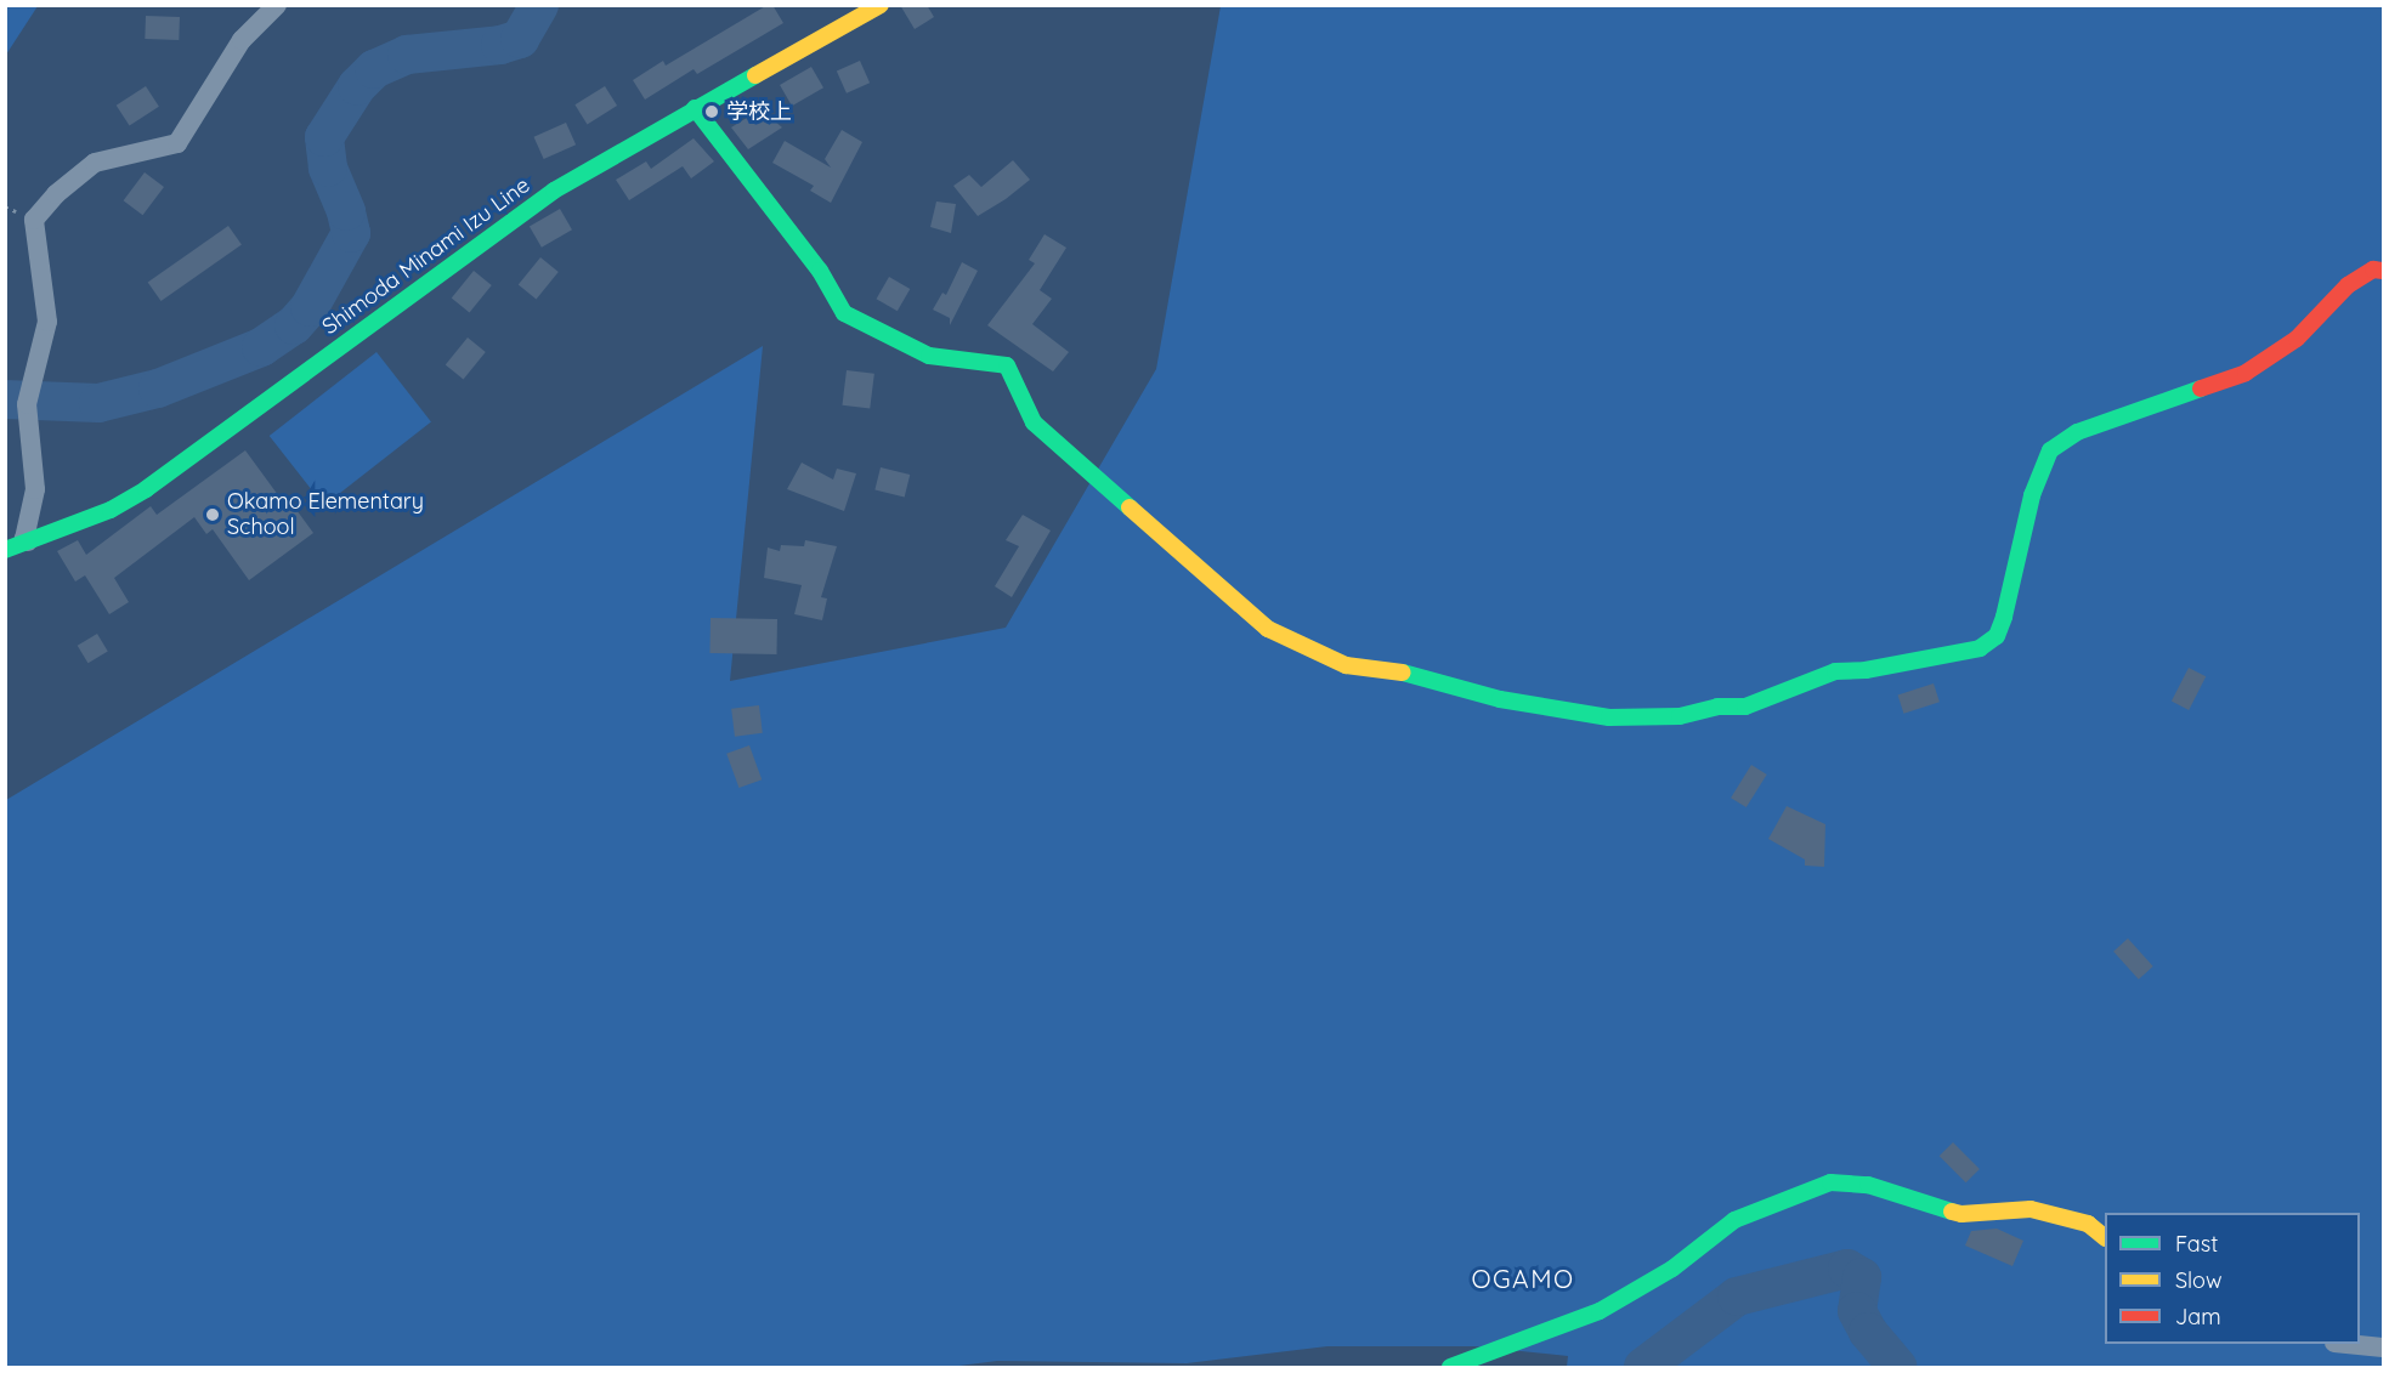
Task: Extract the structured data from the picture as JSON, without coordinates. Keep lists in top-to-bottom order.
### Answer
{
  "streets": {
    "street": ["Shimoda Minami Izu Line"]
  },
  "districts": ["OGAMO"],
  "places": ["学校上", "Okamo Elementary School"],
  "legend": ["Fast", "Slow", "Jam"]
}
